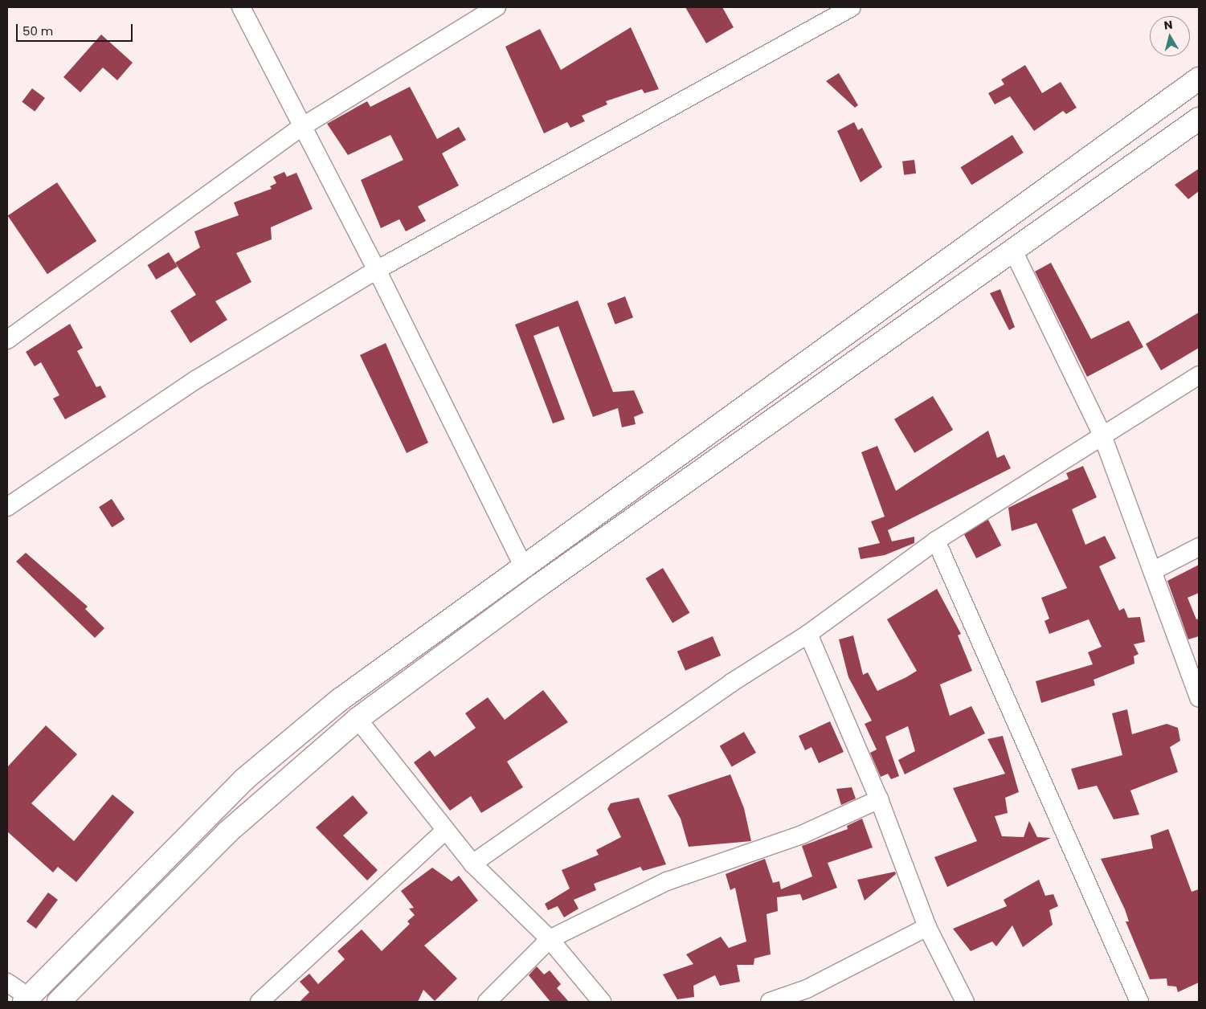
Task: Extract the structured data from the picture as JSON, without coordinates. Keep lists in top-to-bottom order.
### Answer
{
  "scale_bar": "50 m",
  "north": "top"
}
